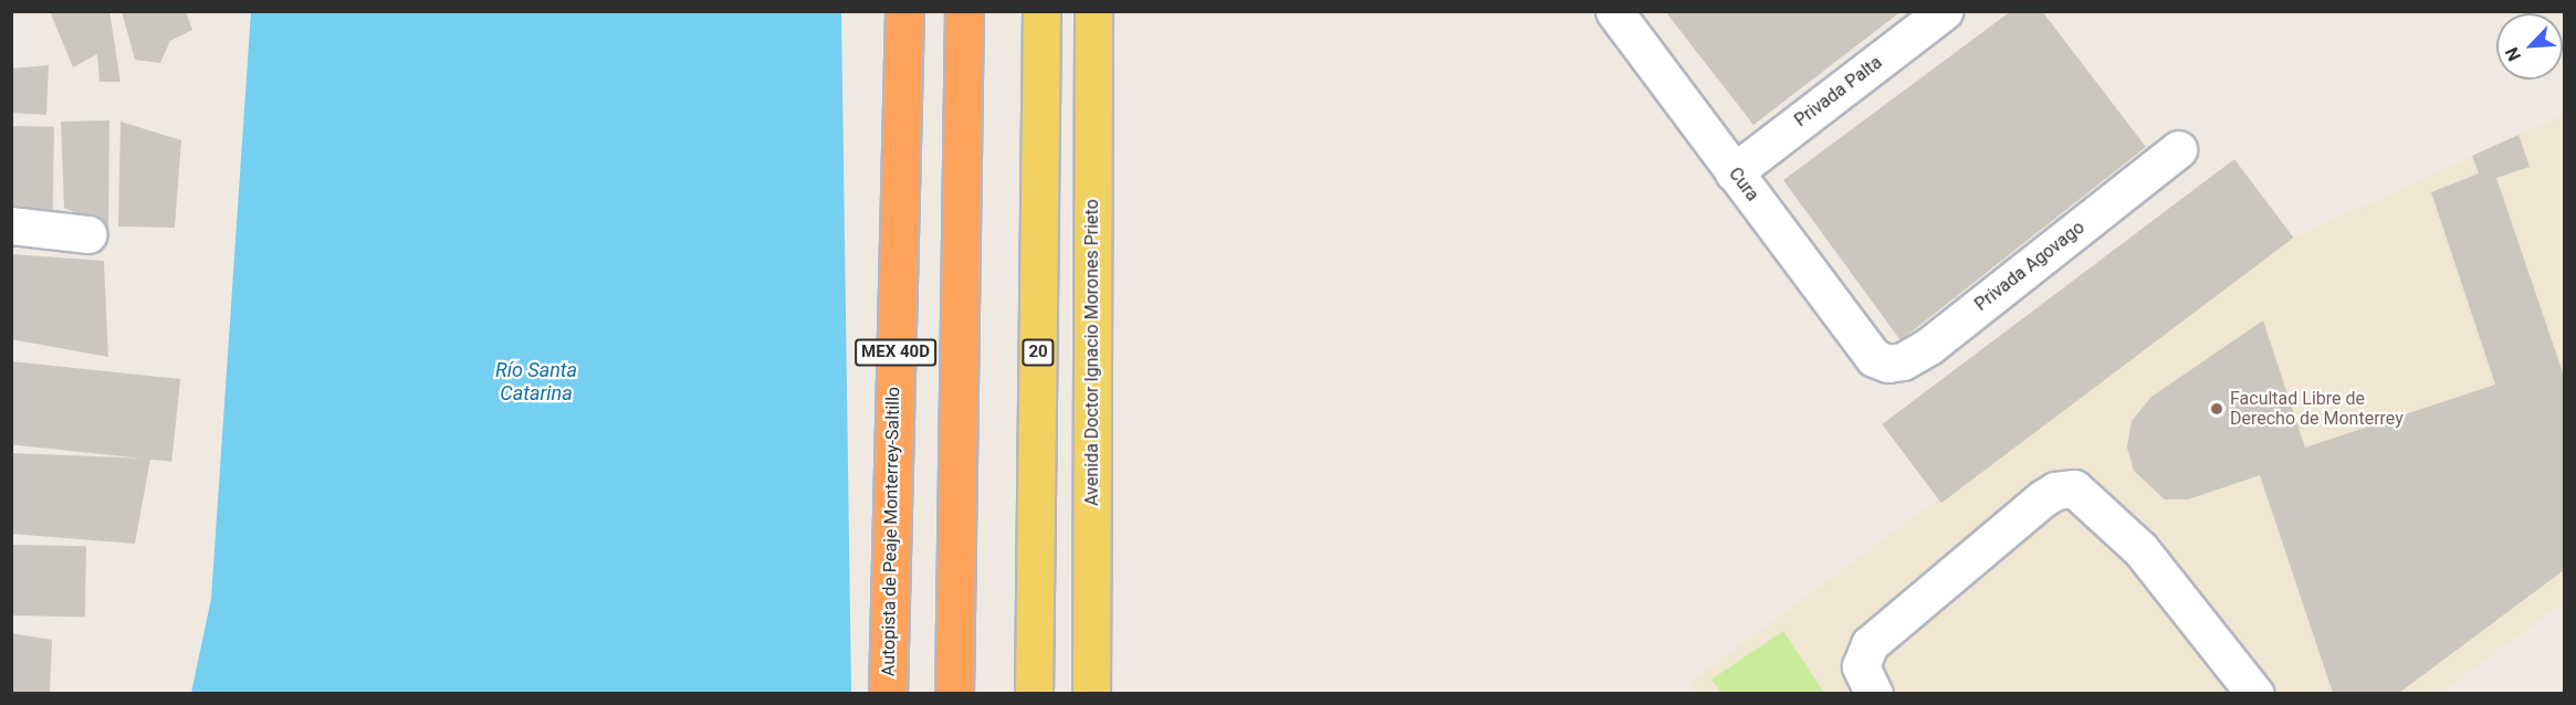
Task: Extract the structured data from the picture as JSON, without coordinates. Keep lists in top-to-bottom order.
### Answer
{
  "streets": {
    "highway": ["MEX 40D", "Autopista de Peaje Monterrey-Saltillo"],
    "main road": ["20", "Avenida Doctor Ignacio Morones Prieto"],
    "street": ["Privada Palta", "Cura", "Privada Agovago"]
  },
  "crossings": [
    ["Privada Palta", "Cura"],
    ["Cura", "Privada Agovago"]
  ],
  "water": ["Río Santa Catarina"],
  "places": ["Facultad Libre de Derecho de Monterrey"],
  "north": "bottom left"
}
